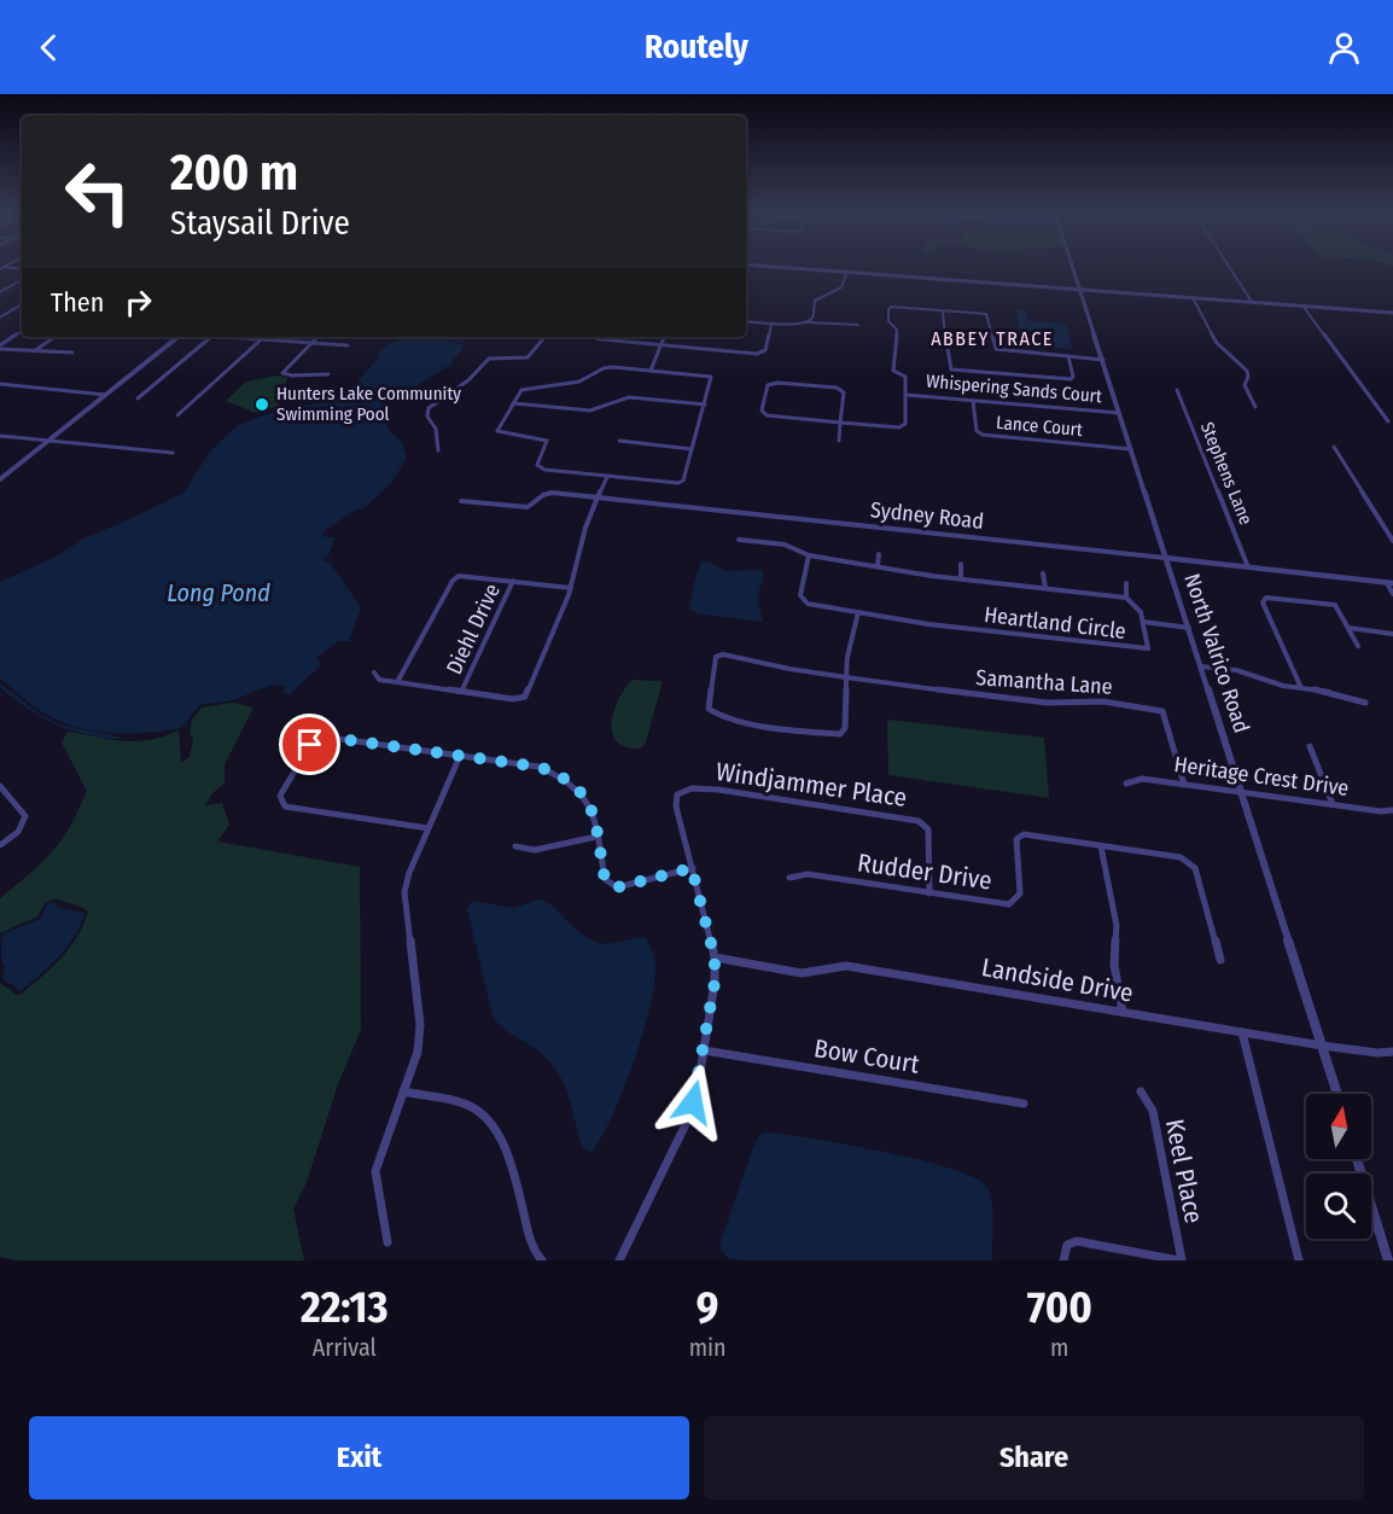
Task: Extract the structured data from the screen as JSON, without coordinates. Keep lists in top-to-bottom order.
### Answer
{
  "streets": {
    "street": [
      "Whispering Sands Court",
      "Lance Court",
      "Stephens Lane",
      "Sydney Road",
      "Heartland Circle",
      "Diehl Drive",
      "North Valrico Road",
      "Samantha Lane",
      "Heritage Crest Drive",
      "Windjammer Place",
      "Rudder Drive",
      "Landside Drive",
      "Bow Court",
      "Keel Place"
    ]
  },
  "crossings": [
    ["Whispering Sands Court", "Lance Court"],
    ["Whispering Sands Court", "North Valrico Road"],
    ["Lance Court", "North Valrico Road"],
    ["Stephens Lane", "Sydney Road"],
    ["Sydney Road", "North Valrico Road"],
    ["Heartland Circle", "Samantha Lane"],
    ["North Valrico Road", "Heritage Crest Drive"],
    ["North Valrico Road", "Landside Drive"],
    ["Samantha Lane", "Heritage Crest Drive"],
    ["Windjammer Place", "Rudder Drive"],
    ["Windjammer Place", "Landside Drive"],
    ["Windjammer Place", "Bow Court"]
  ],
  "districts": ["ABBEY TRACE"],
  "water": ["Long Pond"],
  "places": ["Hunters Lake Community Swimming Pool"],
  "north": "top",
  "page": {
    "header": "Routely",
    "turn": ["200 m", "Staysail Drive"],
    "then": "Then",
    "eta": [
      "22:13",
      "Arrival",
      "9",
      "min",
      "700",
      "m"
    ],
    "buttons": ["Exit", "Share"]
  }
}
